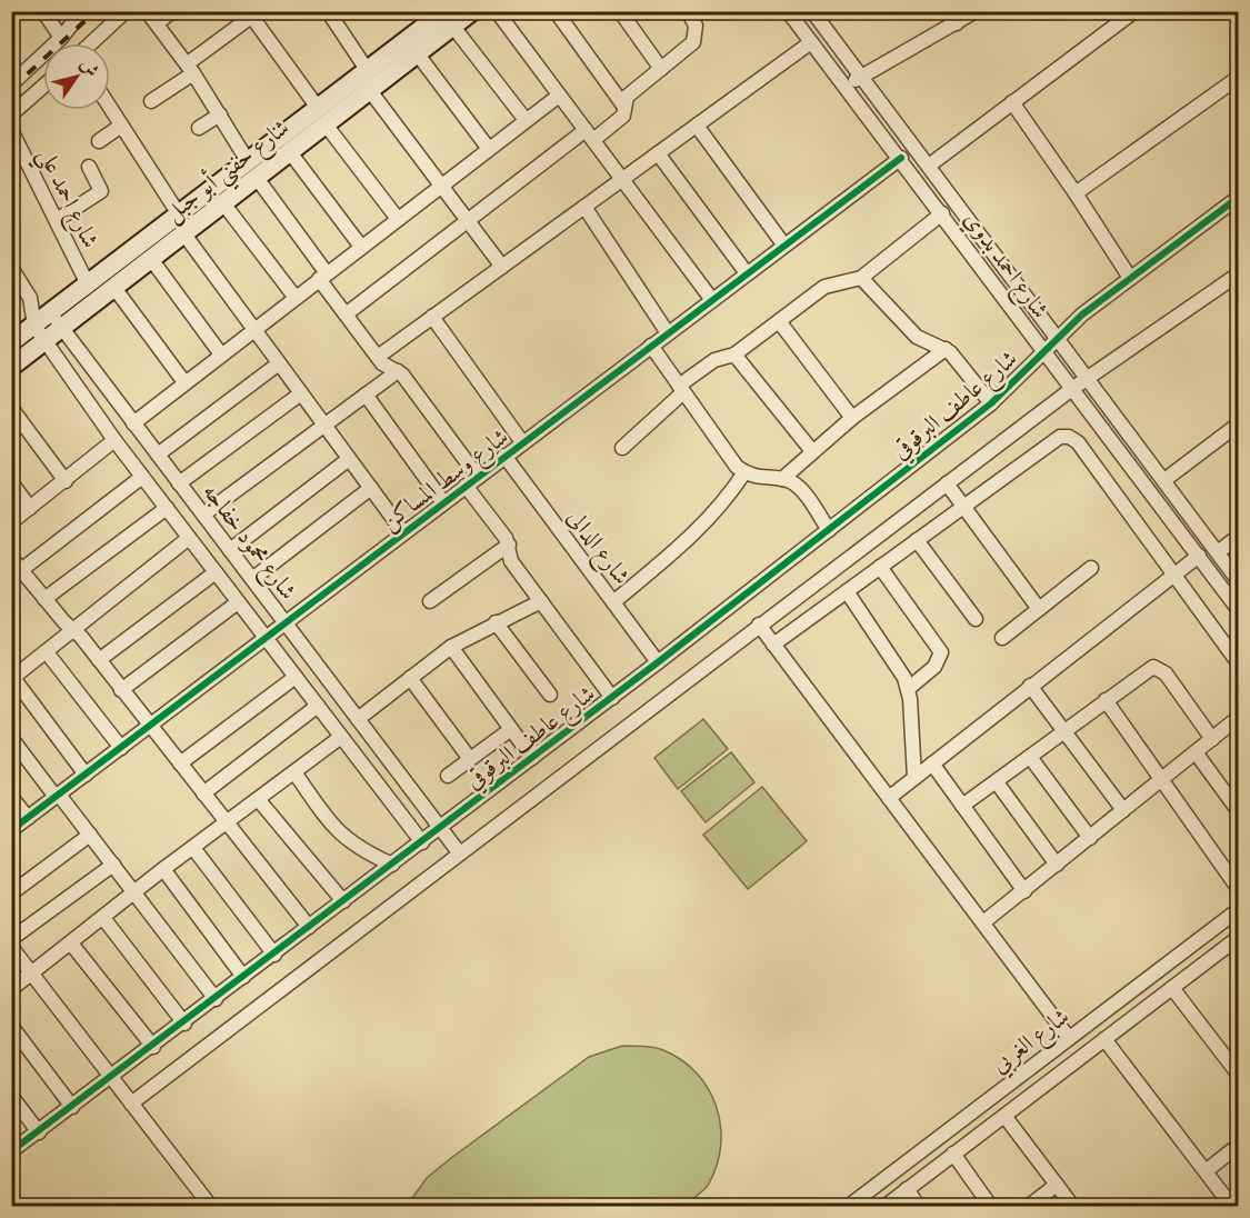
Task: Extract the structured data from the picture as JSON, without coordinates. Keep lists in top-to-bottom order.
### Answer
{
  "streets": {
    "street": [
      "شارع حفني أبو جبل",
      "شارع احمد علي",
      "شارع احمد بدوي",
      "شارع عاطف البرقوقي",
      "شارع وسط المساكن",
      "شارع محمود خفاجه",
      "شارع الدالى",
      "شارع الغربي"
    ]
  },
  "crossings": [
    ["شارع حفني أبو جبل", "شارع احمد علي"],
    ["شارع حفني أبو جبل", "شارع محمود خفاجه"],
    ["شارع احمد بدوي", "شارع عاطف البرقوقي"],
    ["شارع احمد بدوي", "شارع وسط المساكن"],
    ["شارع عاطف البرقوقي", "شارع محمود خفاجه"],
    ["شارع عاطف البرقوقي", "شارع الدالى"],
    ["شارع وسط المساكن", "شارع محمود خفاجه"],
    ["شارع وسط المساكن", "شارع الدالى"]
  ],
  "north": "top right"
}
